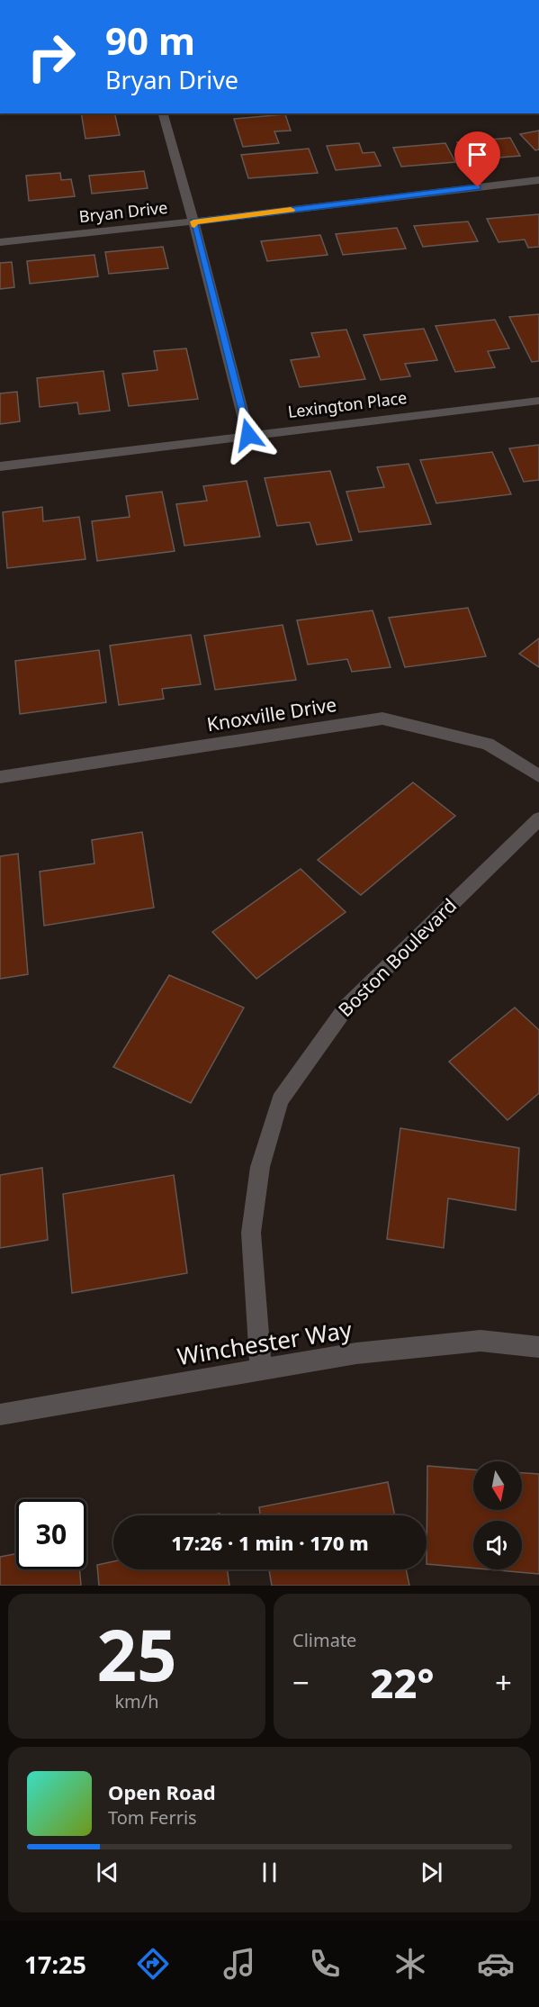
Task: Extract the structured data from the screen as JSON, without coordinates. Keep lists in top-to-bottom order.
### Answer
{
  "streets": {
    "street": [
      "Bryan Drive",
      "Lexington Place",
      "Knoxville Drive",
      "Boston Boulevard",
      "Winchester Way"
    ]
  },
  "crossings": [
    ["Boston Boulevard", "Winchester Way"]
  ],
  "north": "bottom",
  "page": {
    "turn": ["90 m", "Bryan Drive"],
    "limit": "30",
    "trip": "17:26 · 1 min · 170 m",
    "tile": [
      ["25", "km/h"],
      "Climate"
    ],
    "heat": ["−", "22°", "+"],
    "song": ["Open Road", "Tom Ferris"],
    "tabs": "17:25"
  }
}
